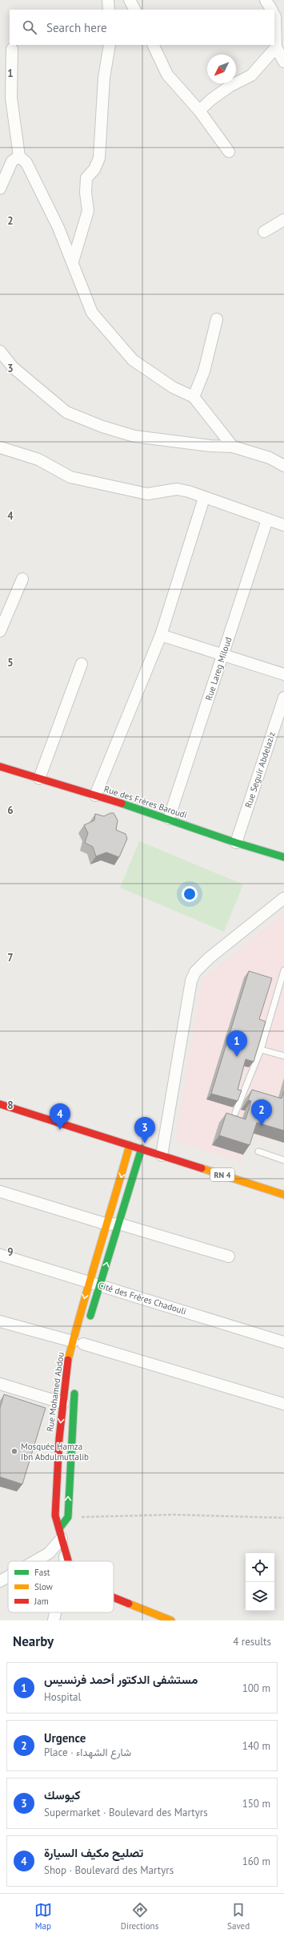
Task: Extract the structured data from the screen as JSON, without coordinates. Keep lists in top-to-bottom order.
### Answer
{
  "streets": {
    "street": [
      "Rue Lareg Miloud",
      "Rue Seguir Abdelaziz",
      "Rue des Frères Baroudi",
      "RN 4",
      "Cité des Frères Chadouli",
      "Rue Mohamed Abdou"
    ]
  },
  "crossings": [
    ["Rue Lareg Miloud", "Rue des Frères Baroudi"],
    ["Rue Seguir Abdelaziz", "Rue des Frères Baroudi"],
    ["RN 4", "Rue Mohamed Abdou"],
    ["Cité des Frères Chadouli", "Rue Mohamed Abdou"]
  ],
  "places": ["Mosquée Hamza Ibn Abdulmuttalib"],
  "legend": ["Fast", "Slow", "Jam"],
  "north": "bottom left",
  "page": {
    "search": "Search here",
    "pins": [
      "1",
      "2",
      "4",
      "3"
    ],
    "heading": ["Nearby", "4 results"],
    "list": [
      {
        "mark": "1",
        "name": "مستشفى الدكتور أحمد فرنسيس",
        "note": "Hospital",
        "value": "100 m"
      },
      {
        "mark": "2",
        "name": "Urgence",
        "note": "Place · شارع الشهداء",
        "value": "140 m"
      },
      {
        "mark": "3",
        "name": "كيوسك",
        "note": "Supermarket · Boulevard des Martyrs",
        "value": "150 m"
      },
      {
        "mark": "4",
        "name": "تصليح مكيف السيارة",
        "note": "Shop · Boulevard des Martyrs",
        "value": "160 m"
      }
    ],
    "nav": ["Map", "Directions", "Saved"]
  },
  "grid": {
    "rows": [
      "1",
      "2",
      "3",
      "4",
      "5",
      "6",
      "7",
      "8",
      "9"
    ]
  }
}
